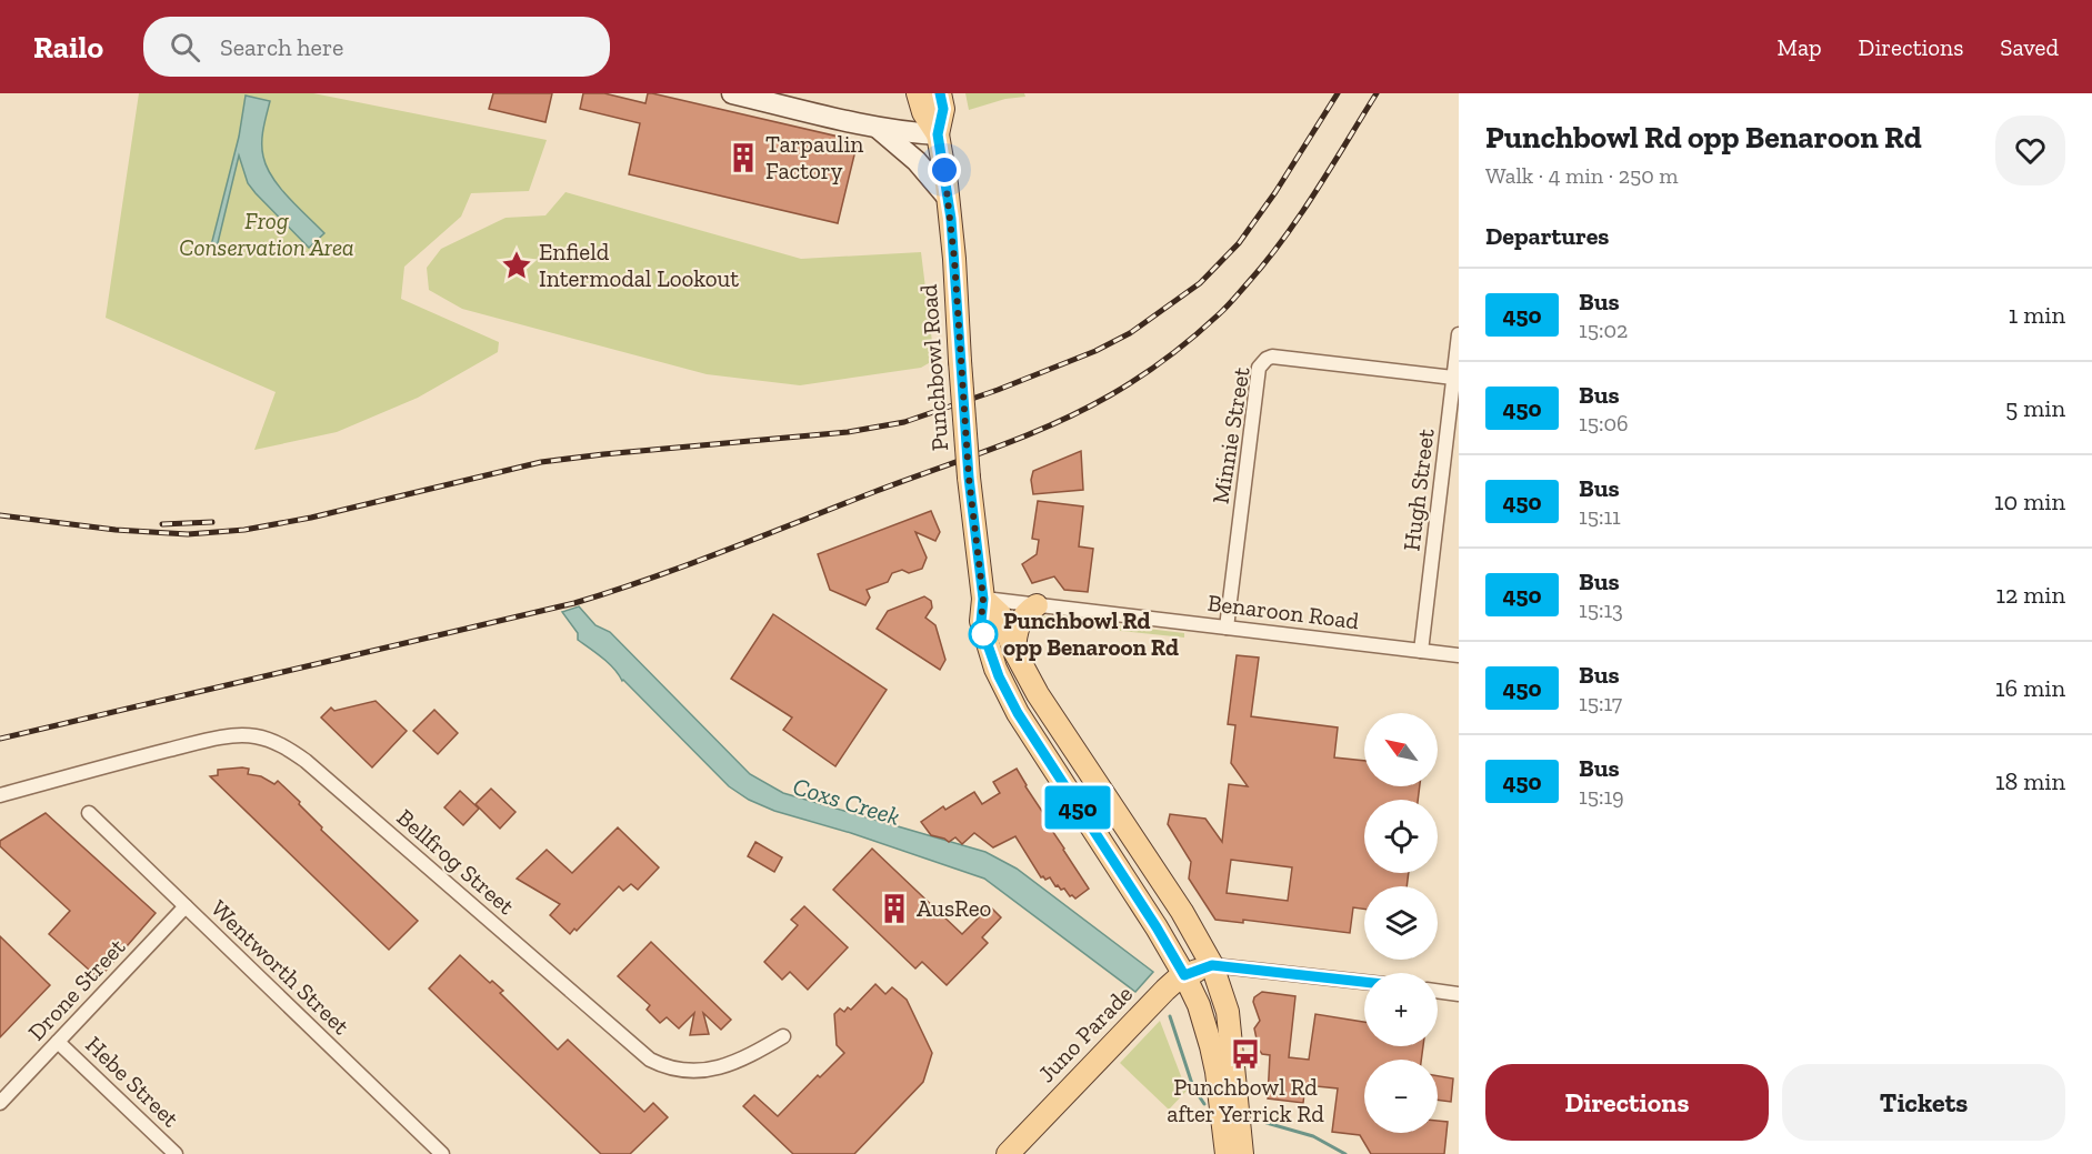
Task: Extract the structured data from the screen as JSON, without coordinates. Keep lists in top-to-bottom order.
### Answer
{
  "streets": {
    "main road": ["Punchbowl Road", "Juno Parade"],
    "street": [
      "Minnie Street",
      "Hugh Street",
      "Benaroon Road",
      "Bellfrog Street",
      "Wentworth Street",
      "Drone Street",
      "Hebe Street"
    ]
  },
  "crossings": [
    ["Punchbowl Road", "Benaroon Road"],
    ["Punchbowl Road", "Juno Parade"],
    ["Minnie Street", "Hugh Street"],
    ["Minnie Street", "Benaroon Road"],
    ["Hugh Street", "Benaroon Road"],
    ["Wentworth Street", "Drone Street"],
    ["Drone Street", "Hebe Street"]
  ],
  "water": ["Coxs Creek"],
  "parks": ["Frog Conservation Area"],
  "places": {
    "building": ["Tarpaulin Factory", "AusReo"],
    "place": ["Enfield Intermodal Lookout"],
    "other": ["Punchbowl Rd opp Benaroon Rd"],
    "bus stop": ["Punchbowl Rd after Yerrick Rd"]
  },
  "lines": ["bus line 450"],
  "north": "top left",
  "page": {
    "header": "Railo",
    "search": "Search here",
    "nav": ["Map", "Directions", "Saved"],
    "on_map": "450",
    "heading": [
      ["Punchbowl Rd opp Benaroon Rd", "Walk · 4 min · 250 m"],
      "Departures"
    ],
    "list": [
      {
        "mark": "450",
        "name": "Bus",
        "note": "15:02",
        "value": "1 min"
      },
      {
        "mark": "450",
        "name": "Bus",
        "note": "15:06",
        "value": "5 min"
      },
      {
        "mark": "450",
        "name": "Bus",
        "note": "15:11",
        "value": "10 min"
      },
      {
        "mark": "450",
        "name": "Bus",
        "note": "15:13",
        "value": "12 min"
      },
      {
        "mark": "450",
        "name": "Bus",
        "note": "15:17",
        "value": "16 min"
      },
      {
        "mark": "450",
        "name": "Bus",
        "note": "15:19",
        "value": "18 min"
      }
    ],
    "map_buttons": ["+", "−"],
    "buttons": ["Directions", "Tickets"]
  }
}
